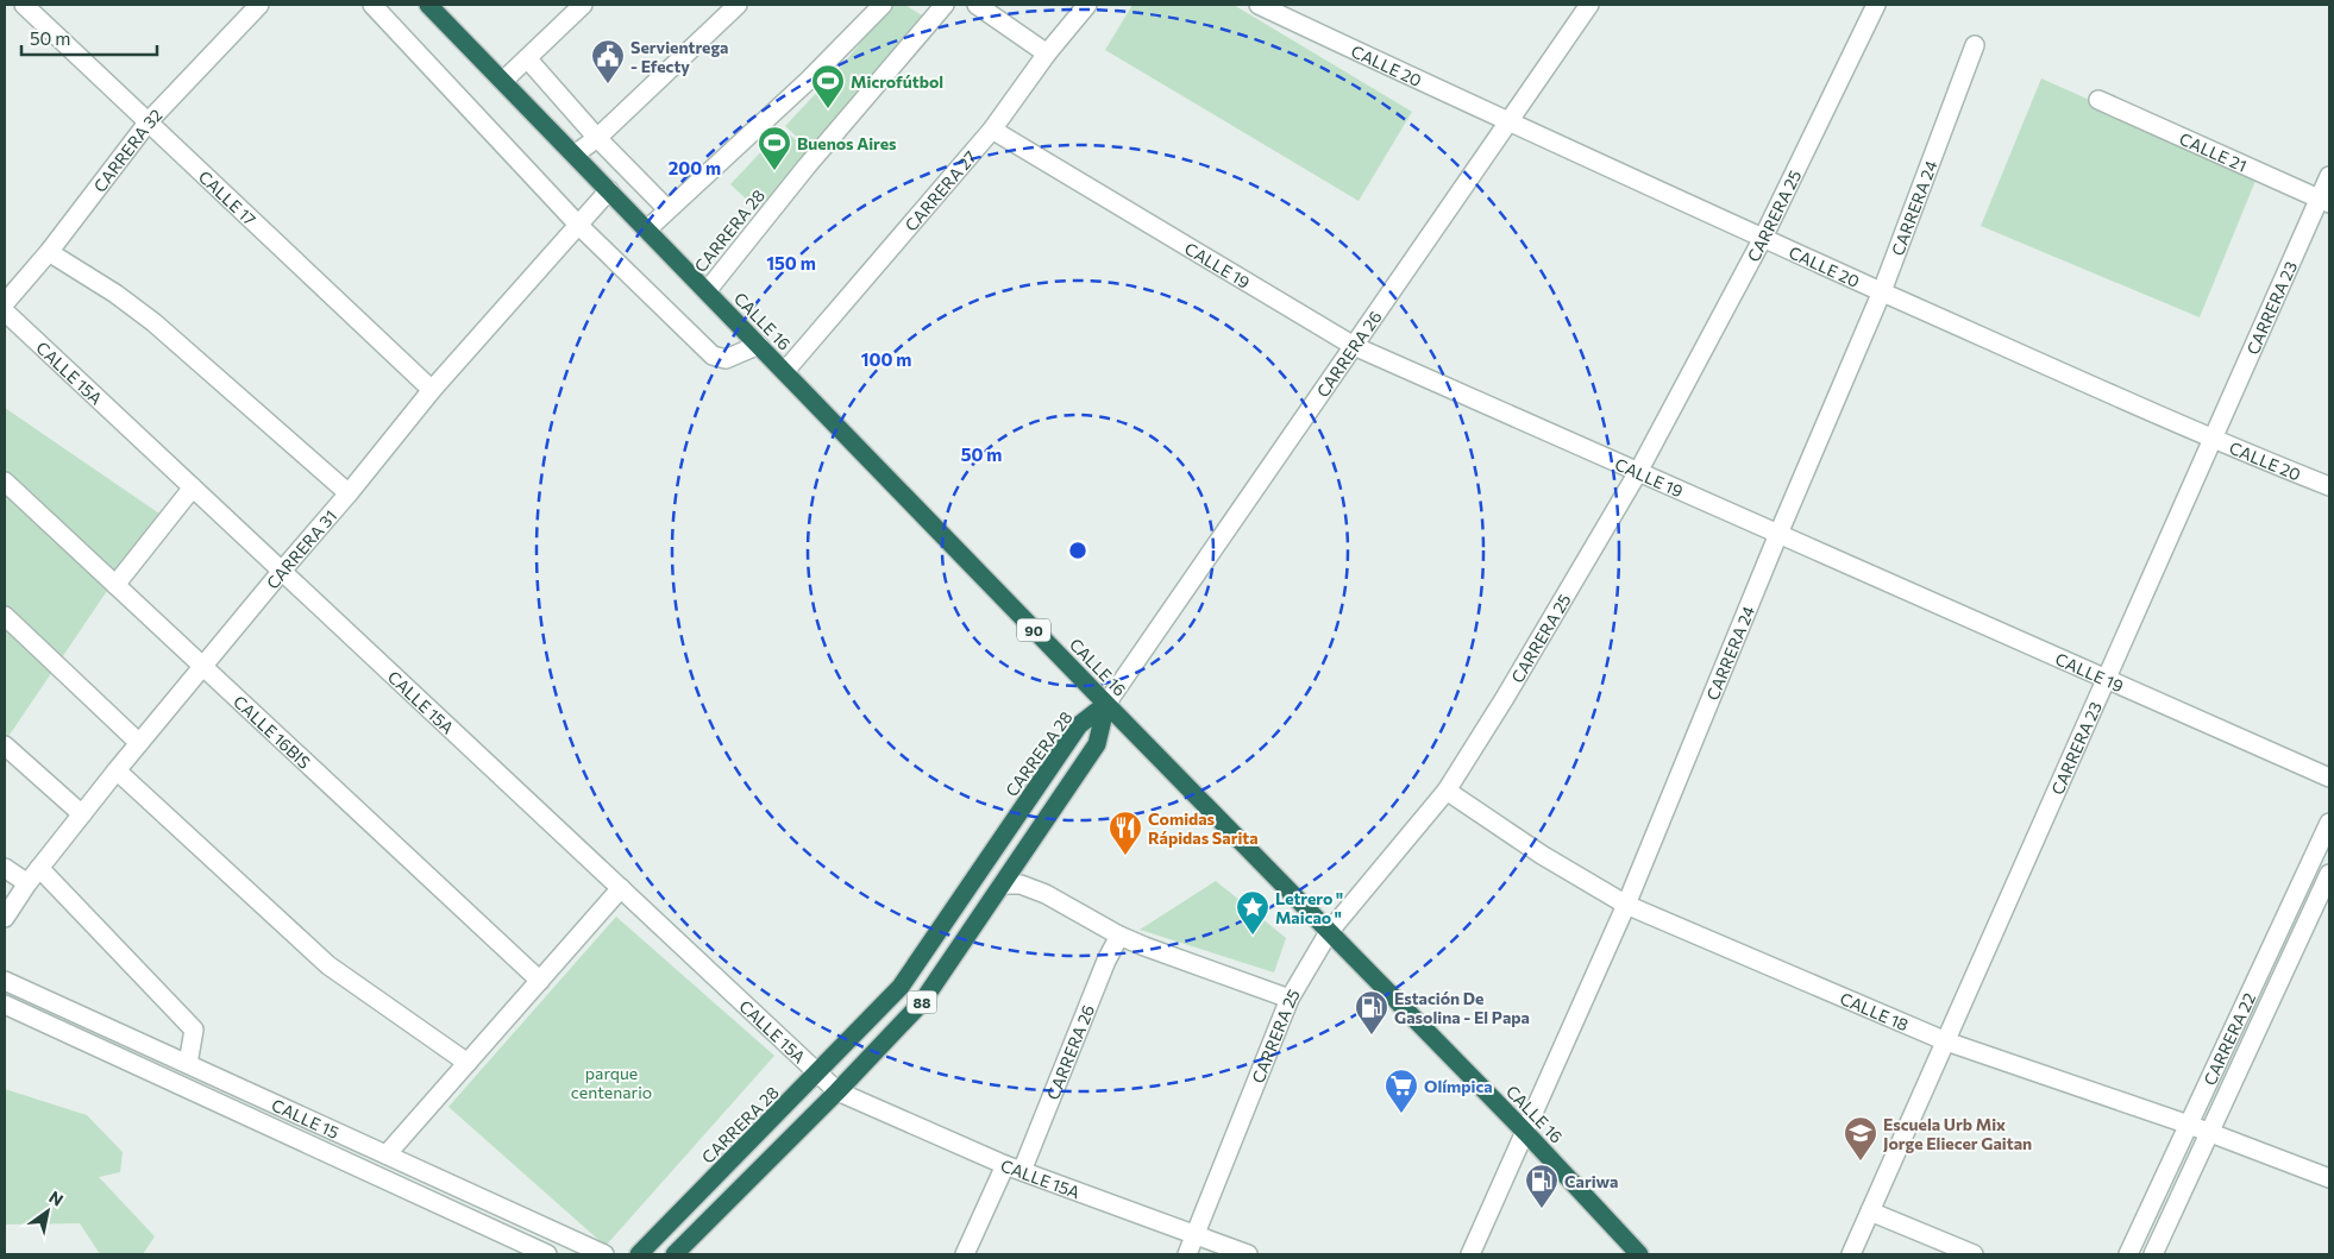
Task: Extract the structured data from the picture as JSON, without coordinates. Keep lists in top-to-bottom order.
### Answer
{
  "streets": {
    "highway": [
      "CARRERA 28",
      "CALLE 16",
      "90",
      "88"
    ],
    "street": [
      "CALLE 20",
      "CARRERA 32",
      "CALLE 21",
      "CARRERA 27",
      "CALLE 17",
      "CARRERA 24",
      "CARRERA 25",
      "CALLE 19",
      "CARRERA 23",
      "CARRERA 26",
      "CALLE 15A",
      "CARRERA 31",
      "CALLE 16BIS",
      "CALLE 18",
      "CARRERA 22",
      "CALLE 15"
    ]
  },
  "crossings": [
    ["CALLE 20", "CARRERA 24"],
    ["CALLE 20", "CARRERA 25"],
    ["CALLE 20", "CARRERA 23"],
    ["CALLE 20", "CARRERA 26"],
    ["CARRERA 32", "CALLE 17"],
    ["CALLE 21", "CARRERA 23"],
    ["CARRERA 27", "CALLE 19"],
    ["CARRERA 27", "CALLE 16"],
    ["CALLE 17", "CARRERA 31"],
    ["CARRERA 24", "CALLE 19"],
    ["CARRERA 24", "CALLE 16"],
    ["CARRERA 24", "CALLE 18"],
    ["CARRERA 25", "CALLE 19"],
    ["CARRERA 25", "CALLE 16"],
    ["CARRERA 25", "CALLE 15A"],
    ["CARRERA 25", "CALLE 18"],
    ["CARRERA 28", "CALLE 16"],
    ["CARRERA 28", "CARRERA 26"],
    ["CARRERA 28", "CALLE 15A"],
    ["CARRERA 28", "88"],
    ["CALLE 19", "CARRERA 23"],
    ["CALLE 19", "CARRERA 26"],
    ["CARRERA 23", "CALLE 18"],
    ["CALLE 16", "CARRERA 26"],
    ["CALLE 16", "CARRERA 31"],
    ["CALLE 16", "88"],
    ["CARRERA 26", "CALLE 15A"],
    ["CARRERA 26", "88"],
    ["CALLE 15A", "CARRERA 31"],
    ["CALLE 15A", "88"],
    ["CARRERA 31", "CALLE 16BIS"],
    ["CALLE 18", "CARRERA 22"]
  ],
  "parks": ["parque centenario"],
  "places": {
    "public building": ["Servientrega - Efecty"],
    "sports": ["Microfútbol", "Buenos Aires"],
    "restaurant": ["Comidas Rápidas Sarita"],
    "place": ["Letrero \" Maicao \""],
    "fuel station": ["Estación De Gasolina - El Papa", "Cariwa"],
    "supermarket": ["Olímpica"],
    "school or university": ["Escuela Urb Mix Jorge Eliecer Gaitan"]
  },
  "scale_bar": "50 m",
  "north": "top right",
  "rings": [
    "200 m",
    "150 m",
    "100 m",
    "50 m"
  ]
}
